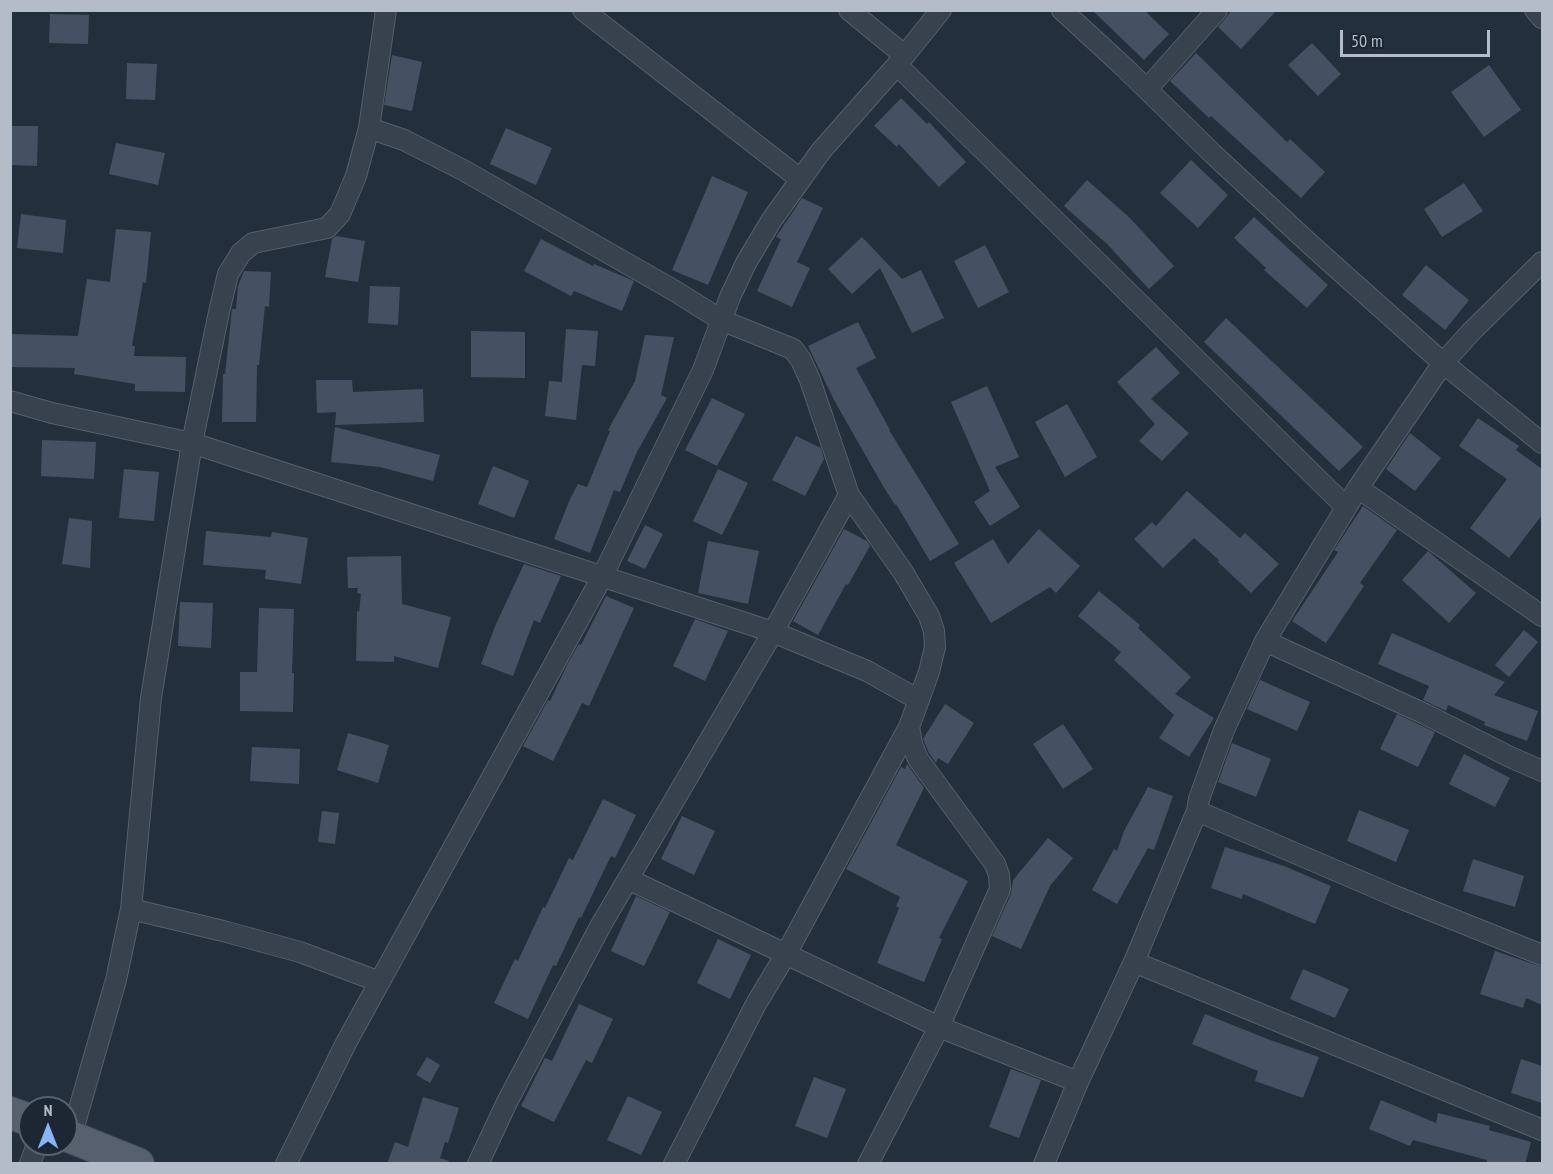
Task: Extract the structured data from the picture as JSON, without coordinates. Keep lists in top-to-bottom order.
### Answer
{
  "scale_bar": "50 m",
  "north": "top"
}
